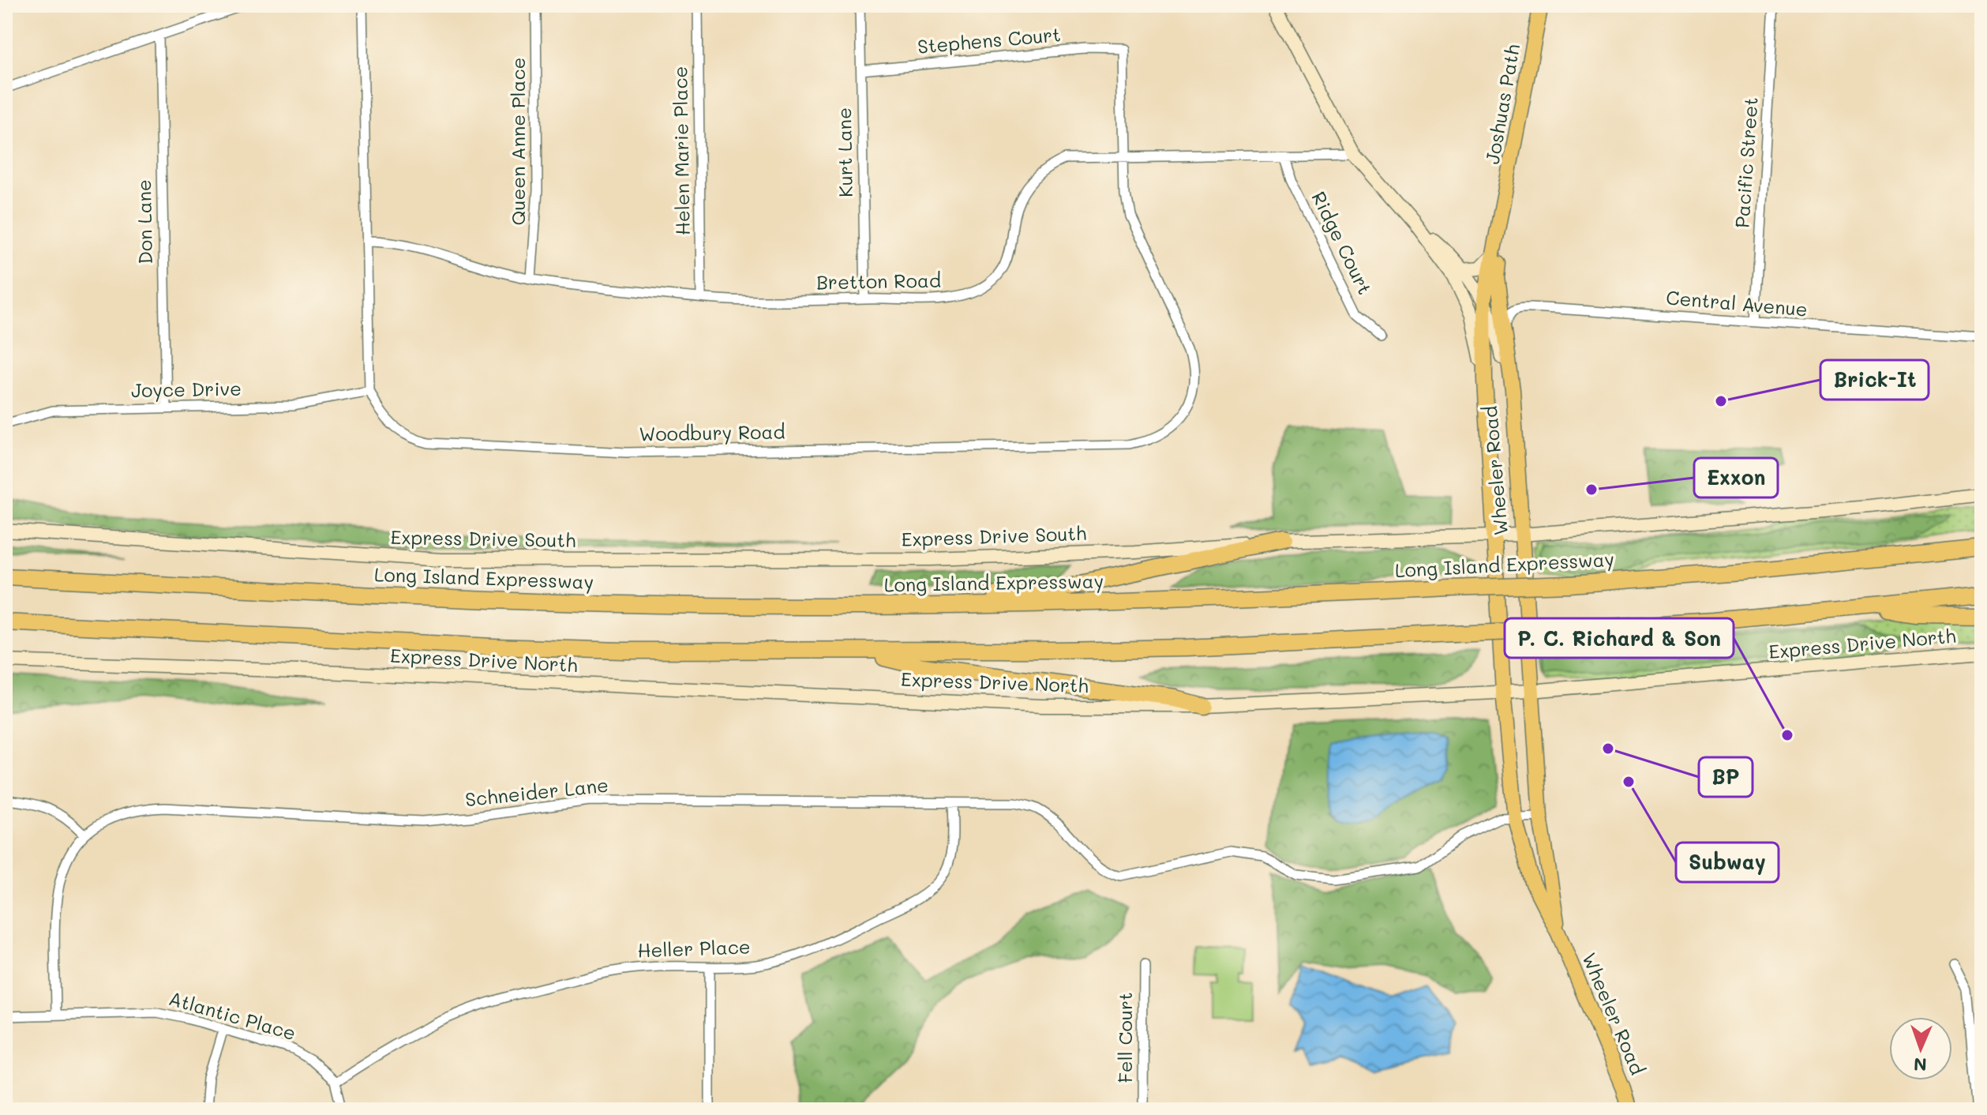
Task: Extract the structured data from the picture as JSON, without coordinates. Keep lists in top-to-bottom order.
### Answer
{
  "streets": {
    "highway": ["Long Island Expressway"],
    "main road": [
      "Joshuas Path",
      "Wheeler Road",
      "Express Drive South",
      "Express Drive North"
    ],
    "street": [
      "Stephens Court",
      "Queen Anne Place",
      "Helen Marie Place",
      "Kurt Lane",
      "Pacific Street",
      "Don Lane",
      "Ridge Court",
      "Bretton Road",
      "Central Avenue",
      "Joyce Drive",
      "Woodbury Road",
      "Schneider Lane",
      "Heller Place",
      "Atlantic Place",
      "Fell Court"
    ]
  },
  "crossings": [
    ["Stephens Court", "Kurt Lane"],
    ["Stephens Court", "Woodbury Road"],
    ["Joshuas Path", "Central Avenue"],
    ["Joshuas Path", "Wheeler Road"],
    ["Queen Anne Place", "Bretton Road"],
    ["Helen Marie Place", "Bretton Road"],
    ["Kurt Lane", "Bretton Road"],
    ["Pacific Street", "Central Avenue"],
    ["Don Lane", "Joyce Drive"],
    ["Ridge Court", "Bretton Road"],
    ["Bretton Road", "Woodbury Road"],
    ["Bretton Road", "Wheeler Road"],
    ["Joyce Drive", "Woodbury Road"],
    ["Wheeler Road", "Express Drive South"],
    ["Wheeler Road", "Express Drive North"],
    ["Wheeler Road", "Schneider Lane"],
    ["Schneider Lane", "Heller Place"],
    ["Schneider Lane", "Atlantic Place"],
    ["Heller Place", "Atlantic Place"]
  ],
  "places": [
    "Brick-It",
    "Exxon",
    "P. C. Richard & Son",
    "BP",
    "Subway"
  ],
  "north": "bottom"
}
